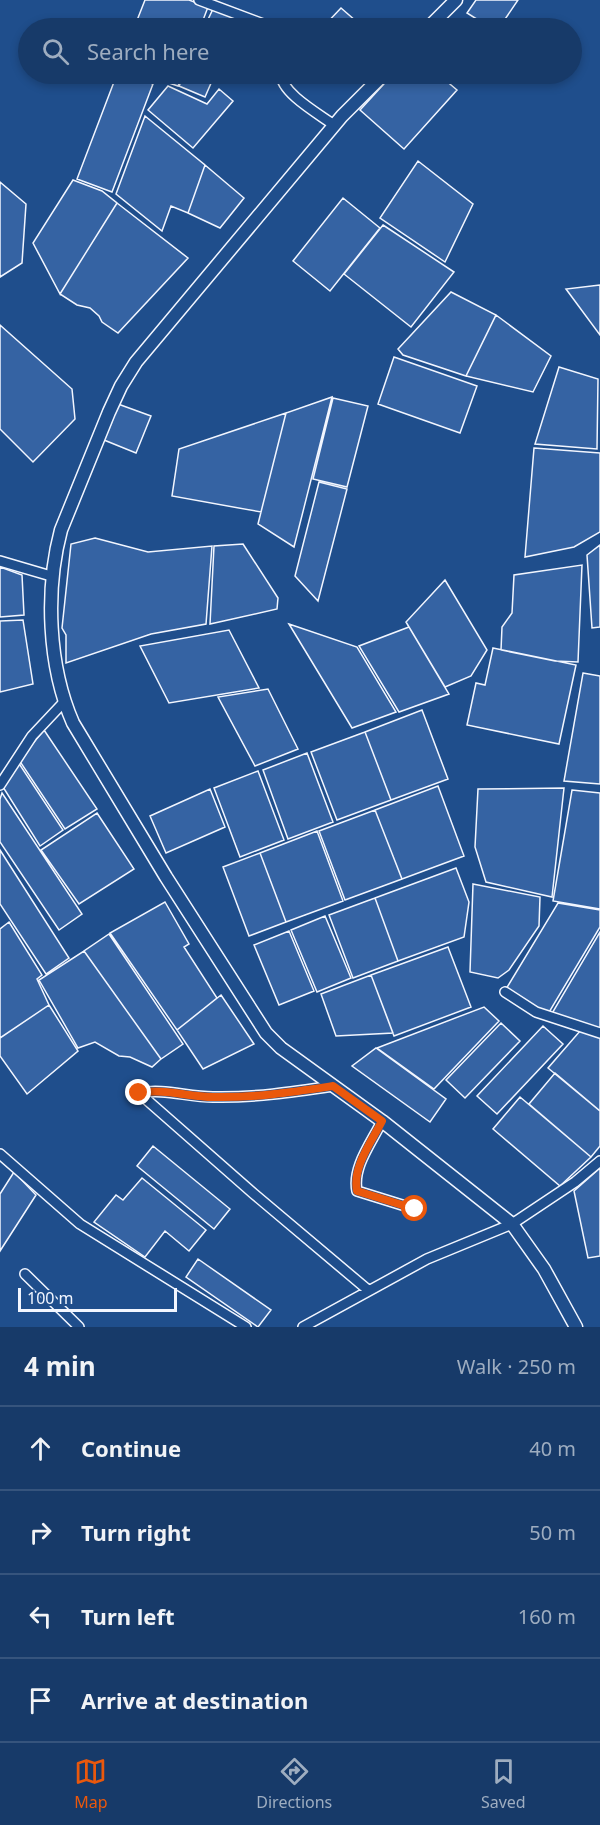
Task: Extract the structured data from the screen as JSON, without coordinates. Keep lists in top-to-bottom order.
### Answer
{
  "scale_bar": "100 m",
  "page": {
    "search": "Search here",
    "scale": "100 m",
    "heading": ["4 min", "Walk · 250 m"],
    "list": [
      ["Continue", "40 m"],
      ["Turn right", "50 m"],
      ["Turn left", "160 m"],
      "Arrive at destination"
    ],
    "nav": ["Map", "Directions", "Saved"]
  }
}
